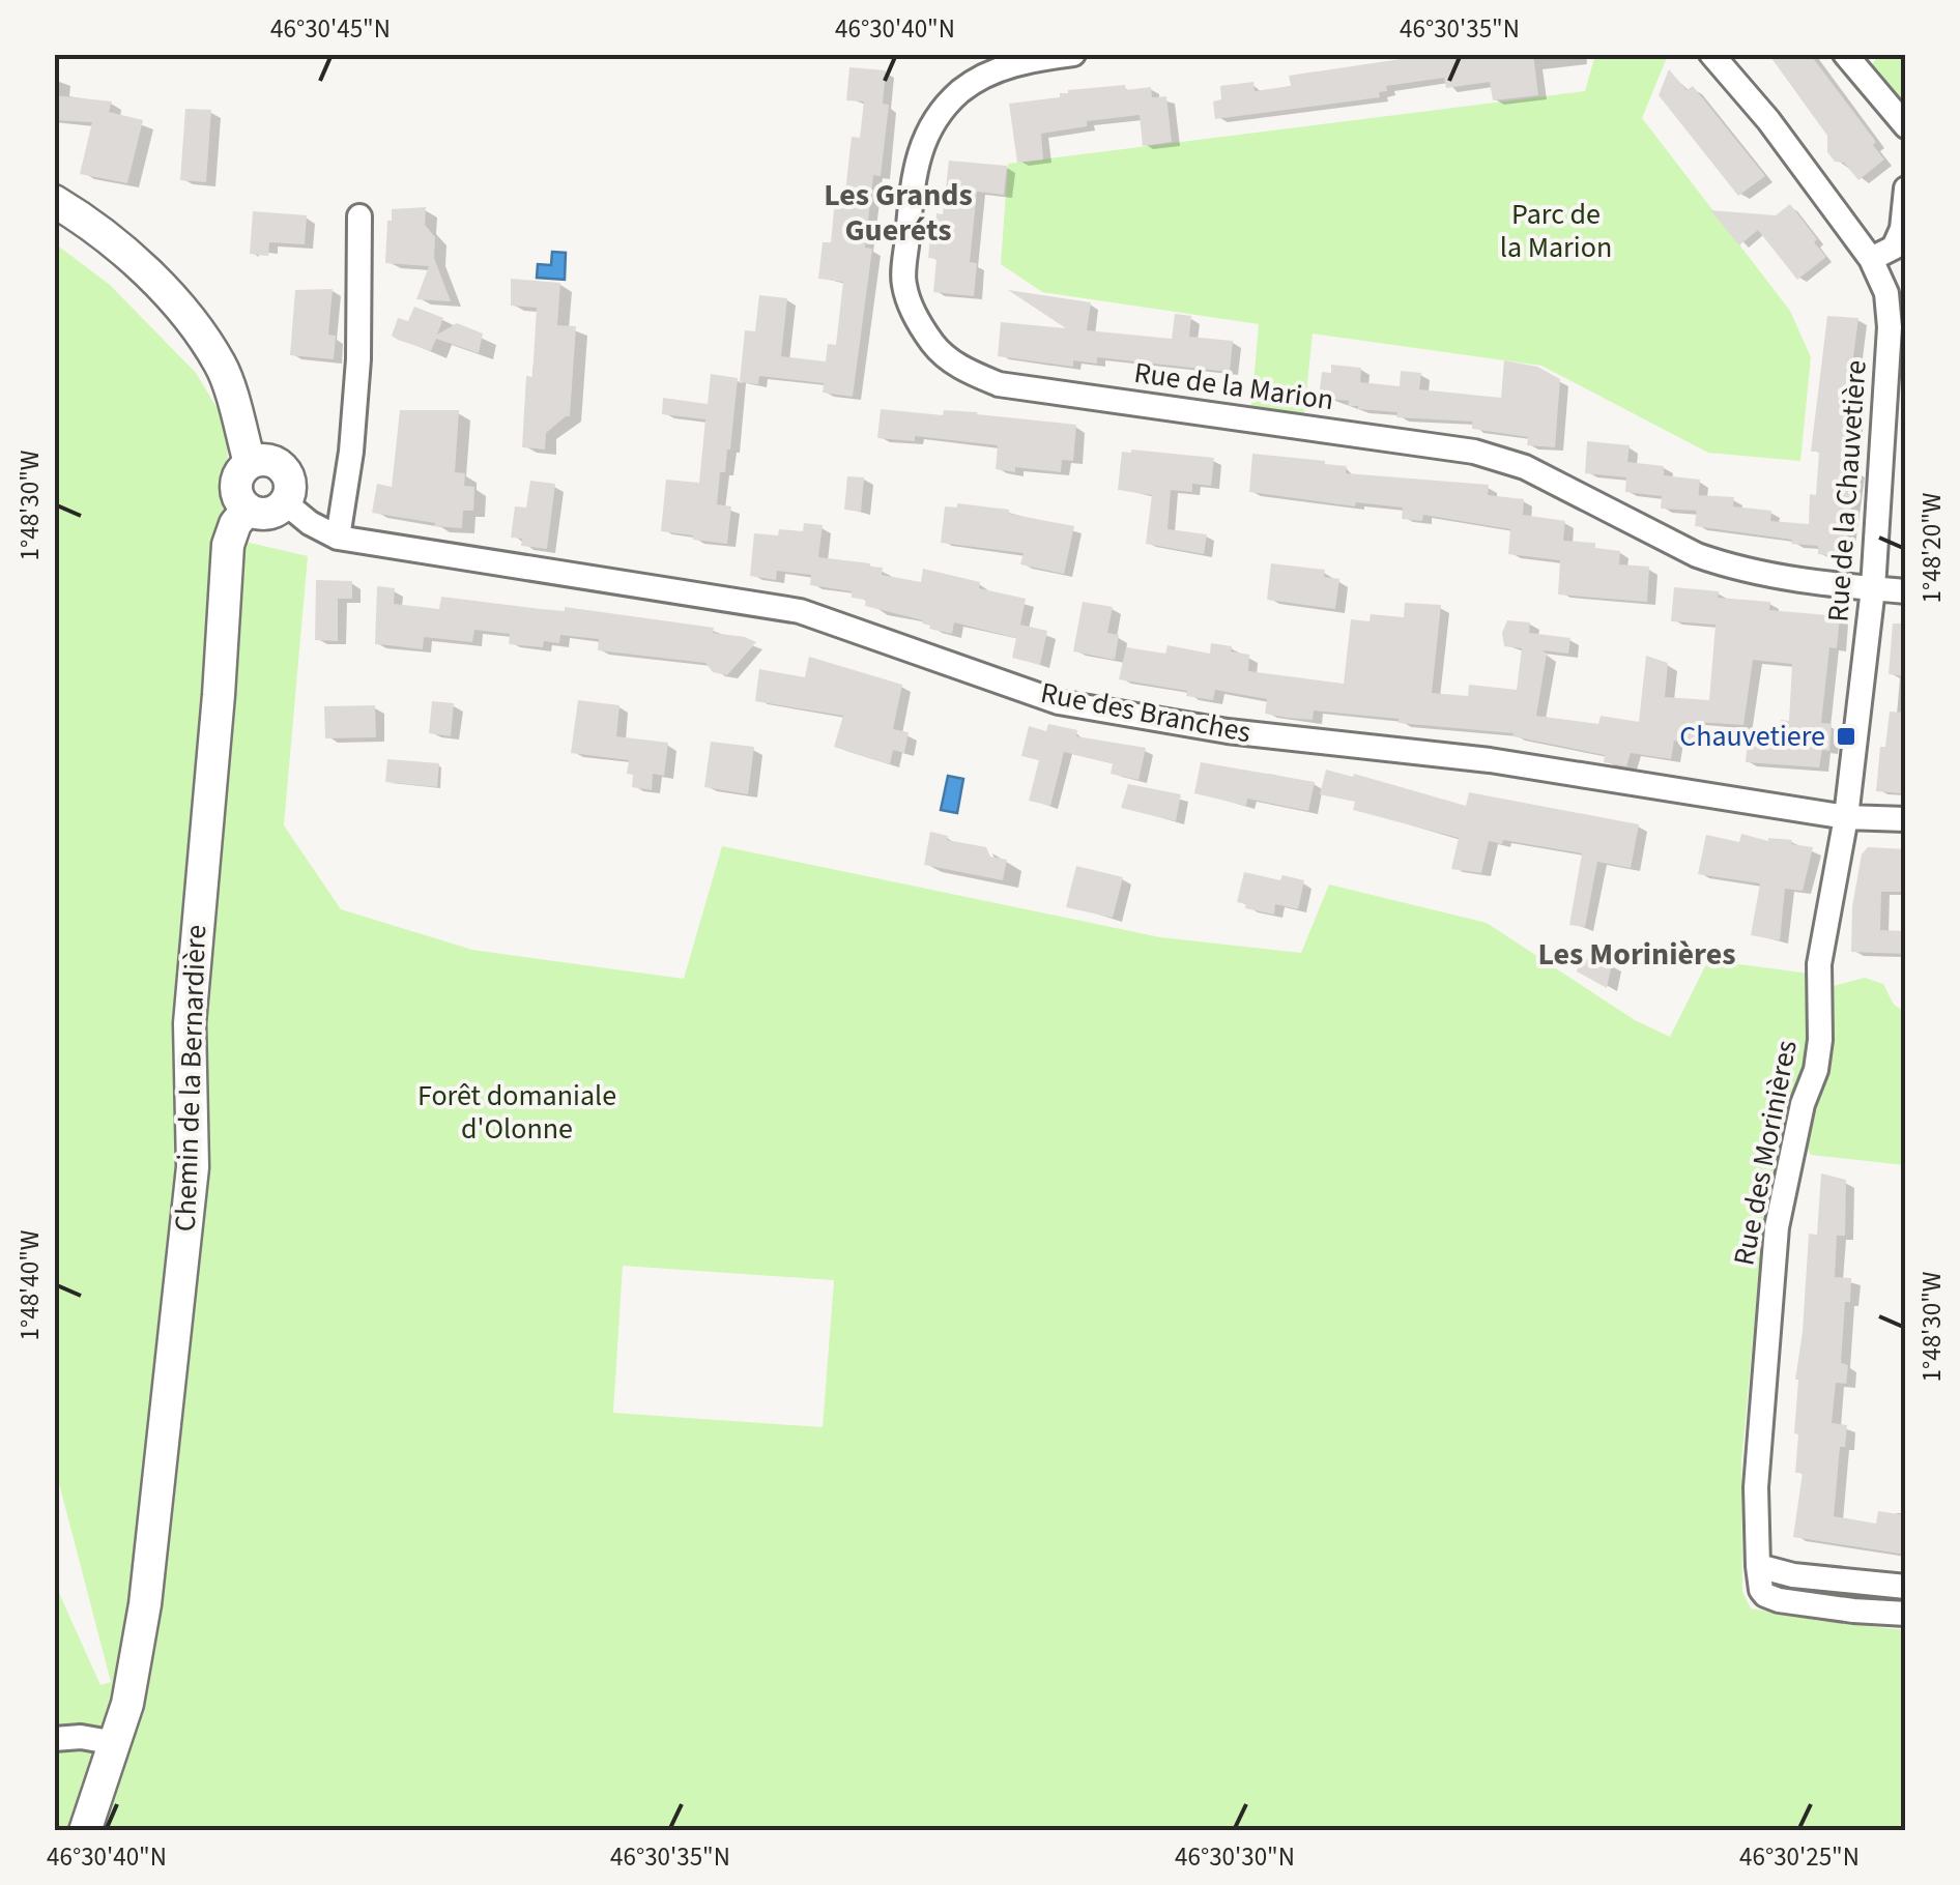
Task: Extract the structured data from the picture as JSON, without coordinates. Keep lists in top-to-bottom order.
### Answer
{
  "streets": {
    "street": [
      "Rue de la Marion",
      "Rue de la Chauvetière",
      "Rue des Branches",
      "Chemin de la Bernardière",
      "Rue des Morinières"
    ]
  },
  "crossings": [
    ["Rue de la Marion", "Rue de la Chauvetière"],
    ["Rue de la Chauvetière", "Rue des Branches"],
    ["Rue de la Chauvetière", "Rue des Morinières"],
    ["Rue des Branches", "Chemin de la Bernardière"],
    ["Rue des Branches", "Rue des Morinières"]
  ],
  "districts": ["Les Grands Gueréts", "Les Morinières"],
  "parks": ["Parc de la Marion", "Forêt domaniale d'Olonne"],
  "places": {
    "transit": ["Chauvetiere"]
  },
  "coordinates": [
    "46°30'45\"N",
    "46°30'40\"N",
    "46°30'35\"N",
    "1°48'30\"W",
    "1°48'20\"W",
    "1°48'40\"W",
    "46°30'30\"N",
    "46°30'25\"N"
  ]
}
